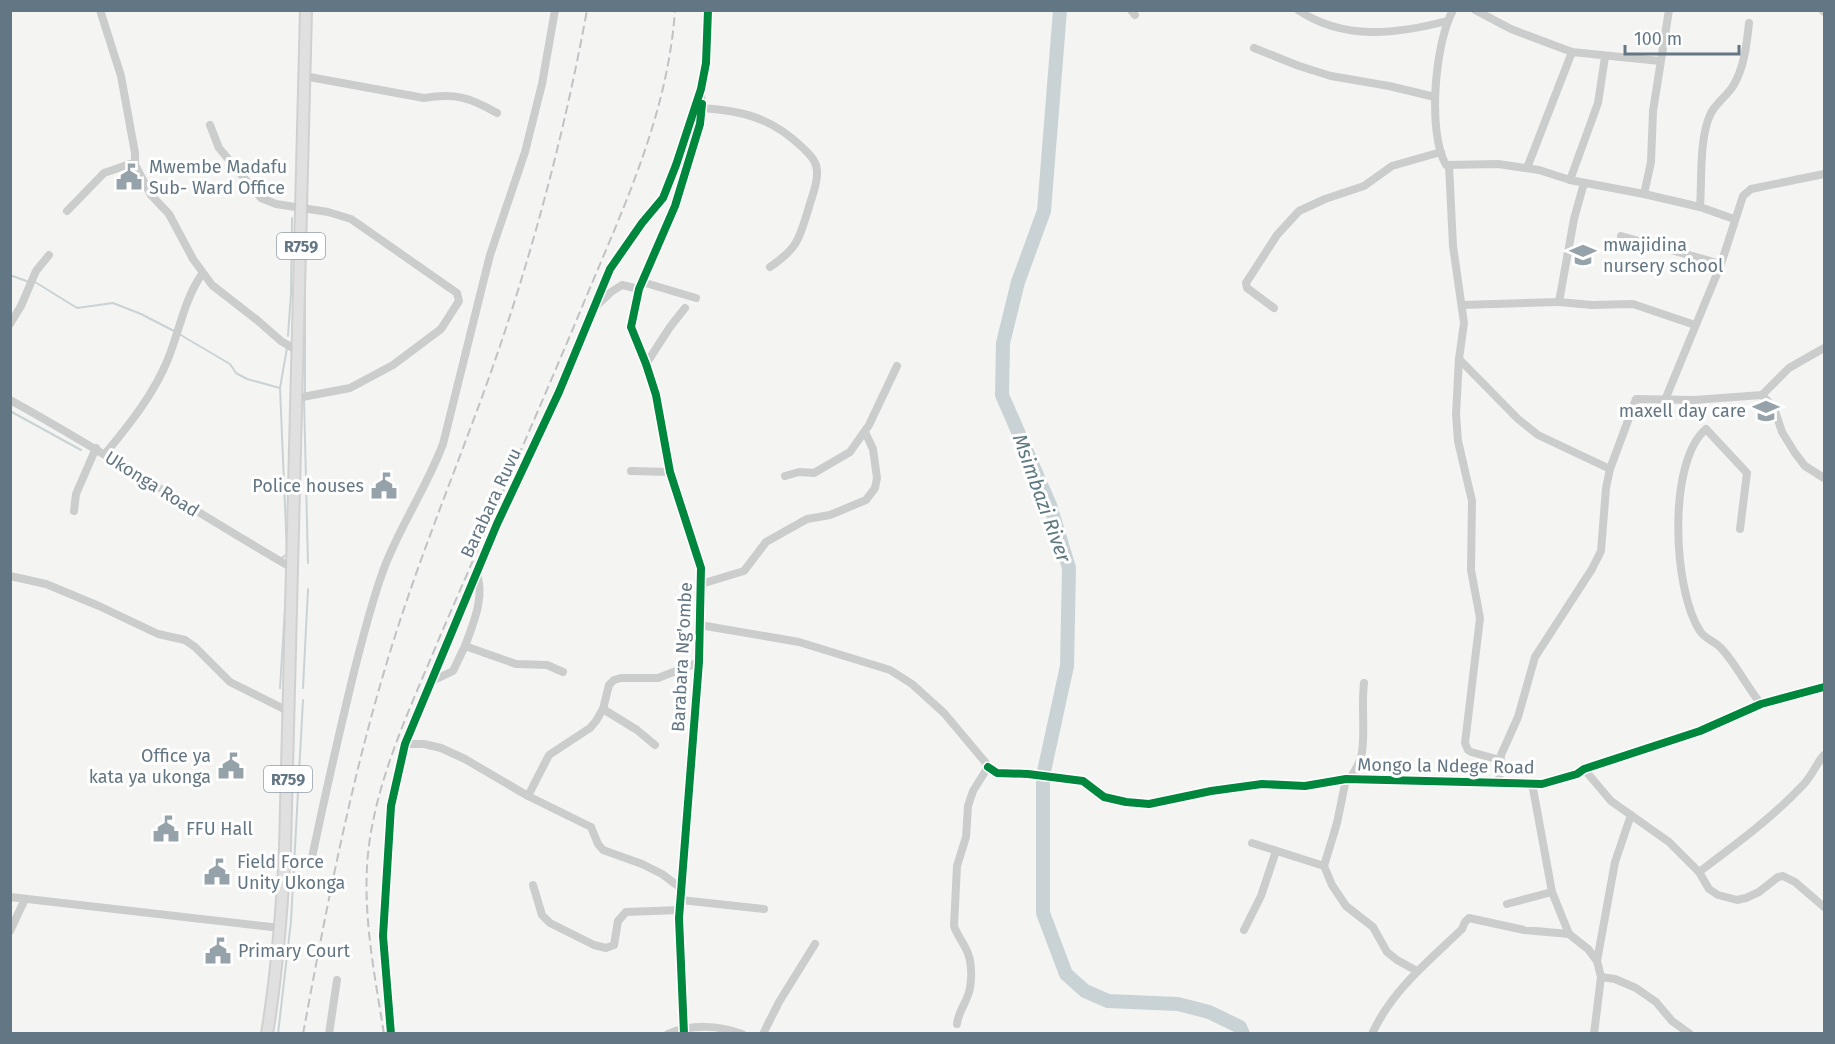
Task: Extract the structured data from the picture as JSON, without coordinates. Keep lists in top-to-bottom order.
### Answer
{
  "streets": {
    "main road": ["R759"],
    "street": [
      "Ukonga Road",
      "Barabara Ruvu",
      "Barabara Ng'ombe",
      "Mongo la Ndege Road"
    ]
  },
  "crossings": [
    ["R759", "Ukonga Road"],
    ["Barabara Ruvu", "Barabara Ng'ombe"]
  ],
  "water": ["Msimbazi River"],
  "places": {
    "public building": [
      "Mwembe Madafu Sub- Ward Office",
      "Police houses",
      "Office ya kata ya ukonga",
      "FFU Hall",
      "Field Force Unity Ukonga",
      "Primary Court"
    ],
    "school or university": ["mwajidina nursery school", "maxell day care"]
  },
  "scale_bar": "100 m"
}
